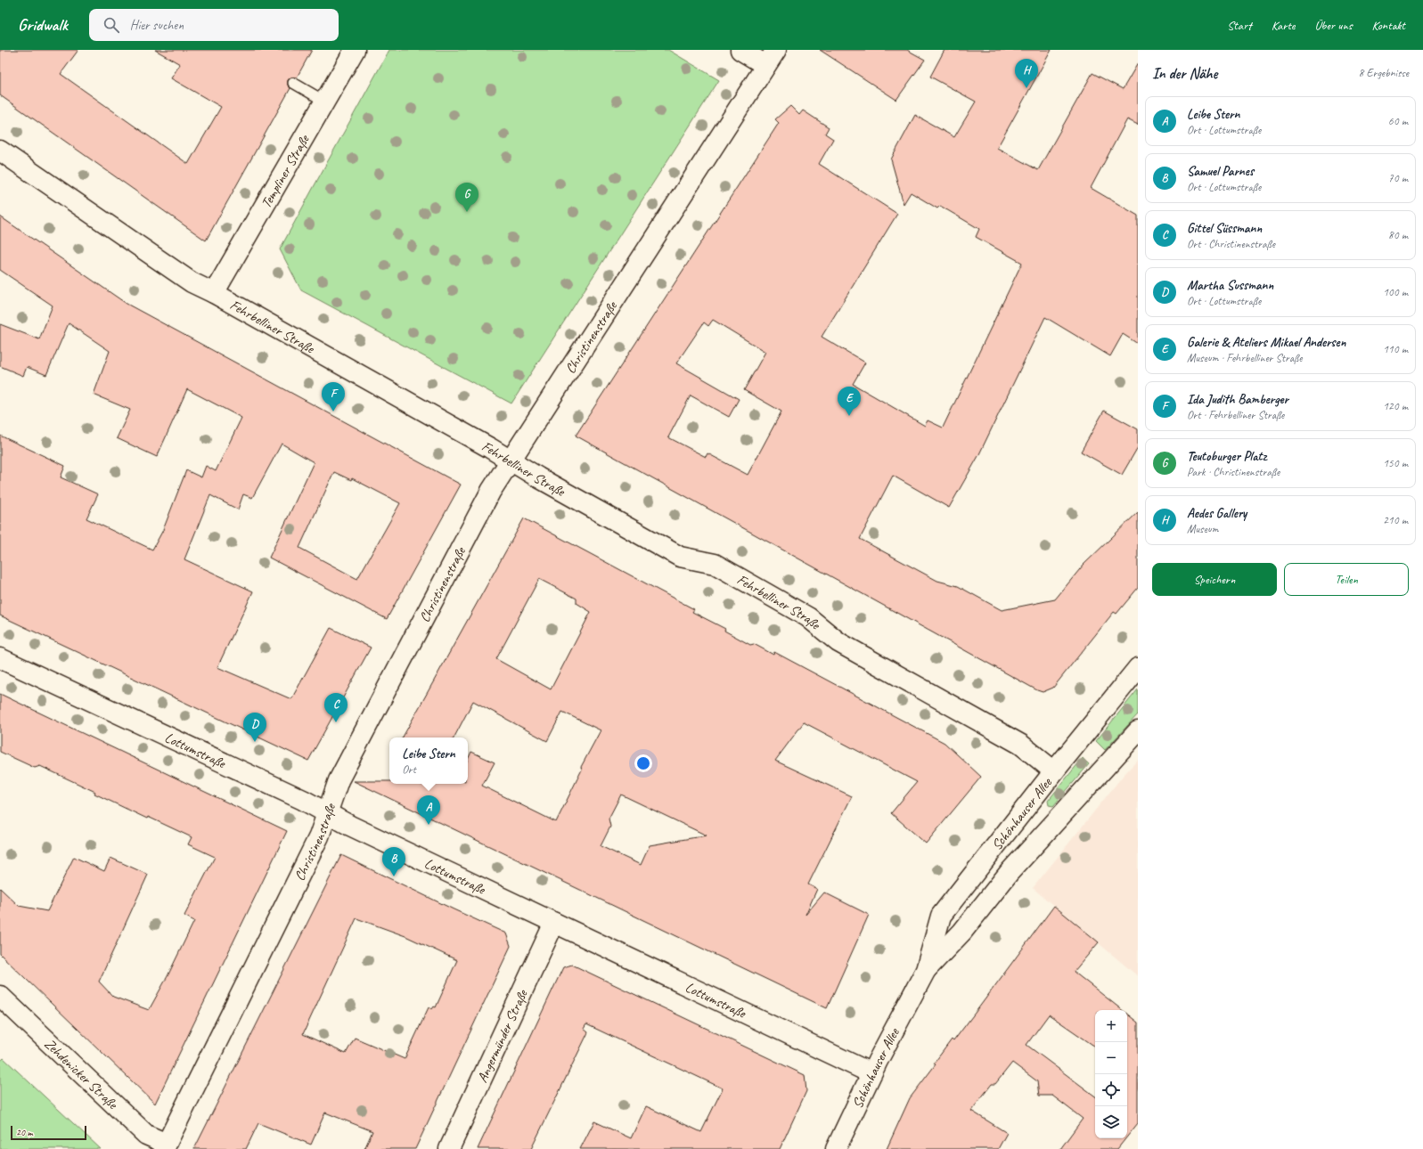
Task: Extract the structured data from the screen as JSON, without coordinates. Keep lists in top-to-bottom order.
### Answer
{
  "streets": {
    "street": [
      "Templiner Straße",
      "Fehrbelliner Straße",
      "Christinenstraße",
      "Lottumstraße",
      "Schönhauser Allee",
      "Angermünder Straße",
      "Zehdenicker Straße"
    ]
  },
  "crossings": [
    ["Templiner Straße", "Fehrbelliner Straße"],
    ["Fehrbelliner Straße", "Christinenstraße"],
    ["Fehrbelliner Straße", "Schönhauser Allee"],
    ["Christinenstraße", "Lottumstraße"],
    ["Christinenstraße", "Zehdenicker Straße"],
    ["Lottumstraße", "Schönhauser Allee"],
    ["Lottumstraße", "Angermünder Straße"]
  ],
  "scale_bar": "20 m",
  "page": {
    "header": "Gridwalk",
    "search": "Hier suchen",
    "nav": [
      "Start",
      "Karte",
      "Über uns",
      "Kontakt"
    ],
    "heading": ["In der Nähe", "8 Ergebnisse"],
    "pins": [
      "H",
      "G",
      "F",
      "E",
      "C",
      "D",
      "A",
      "B"
    ],
    "list": [
      {
        "mark": "A",
        "name": "Leibe Stern",
        "note": "Ort · Lottumstraße",
        "value": "60 m"
      },
      {
        "mark": "B",
        "name": "Samuel Parnes",
        "note": "Ort · Lottumstraße",
        "value": "70 m"
      },
      {
        "mark": "C",
        "name": "Gittel Süssmann",
        "note": "Ort · Christinenstraße",
        "value": "80 m"
      },
      {
        "mark": "D",
        "name": "Martha Sussmann",
        "note": "Ort · Lottumstraße",
        "value": "100 m"
      },
      {
        "mark": "E",
        "name": "Galerie & Ateliers Mikael Andersen",
        "note": "Museum · Fehrbelliner Straße",
        "value": "110 m"
      },
      {
        "mark": "F",
        "name": "Ida Judith Bamberger",
        "note": "Ort · Fehrbelliner Straße",
        "value": "120 m"
      },
      {
        "mark": "G",
        "name": "Teutoburger Platz",
        "note": "Park · Christinenstraße",
        "value": "150 m"
      },
      {
        "mark": "H",
        "name": "Aedes Gallery",
        "note": "Museum",
        "value": "210 m"
      }
    ],
    "buttons": ["Speichern", "Teilen"],
    "popup": ["Leibe Stern", "Ort"],
    "map_buttons": ["+", "−"],
    "scale": "20 m"
  }
}
